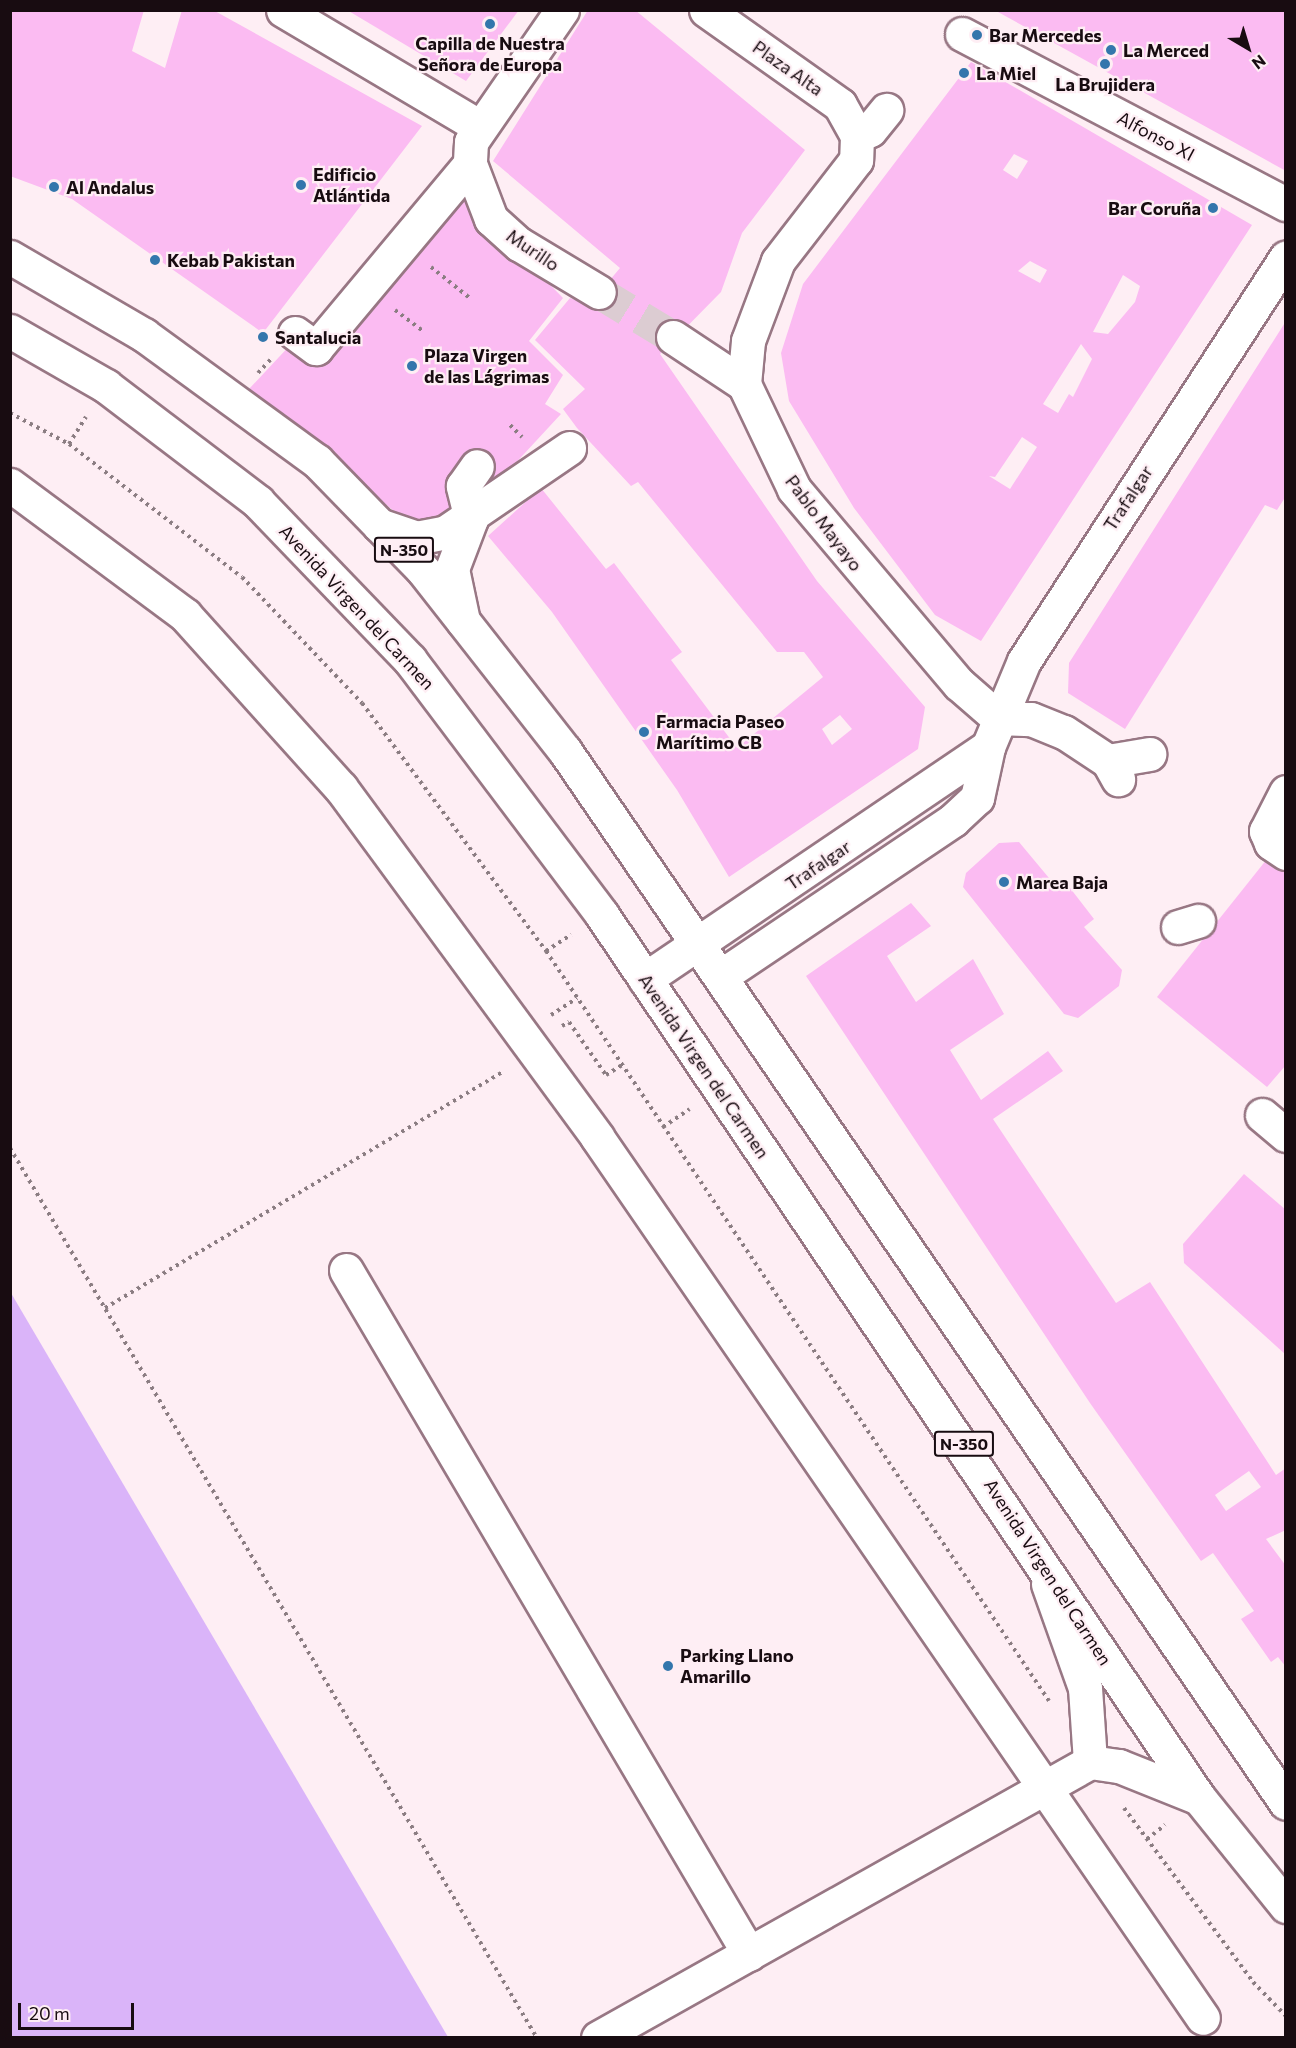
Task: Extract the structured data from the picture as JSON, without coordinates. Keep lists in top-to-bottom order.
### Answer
{
  "streets": {
    "main road": [
      "Plaza Alta",
      "Alfonso XI",
      "Murillo",
      "Trafalgar",
      "Pablo Mayayo",
      "N-350",
      "Avenida Virgen del Carmen"
    ]
  },
  "crossings": [
    ["Trafalgar", "Pablo Mayayo"],
    ["Trafalgar", "N-350"],
    ["Trafalgar", "Avenida Virgen del Carmen"]
  ],
  "places": [
    "Capilla de Nuestra Señora de Europa",
    "Bar Mercedes",
    "La Merced",
    "La Brujidera",
    "La Miel",
    "Edificio Atlántida",
    "Al Andalus",
    "Bar Coruña",
    "Kebab Pakistan",
    "Santalucia",
    "Plaza Virgen de las Lágrimas",
    "Farmacia Paseo Marítimo CB",
    "Marea Baja",
    "Parking Llano Amarillo"
  ],
  "scale_bar": "20 m",
  "north": "bottom right"
}
